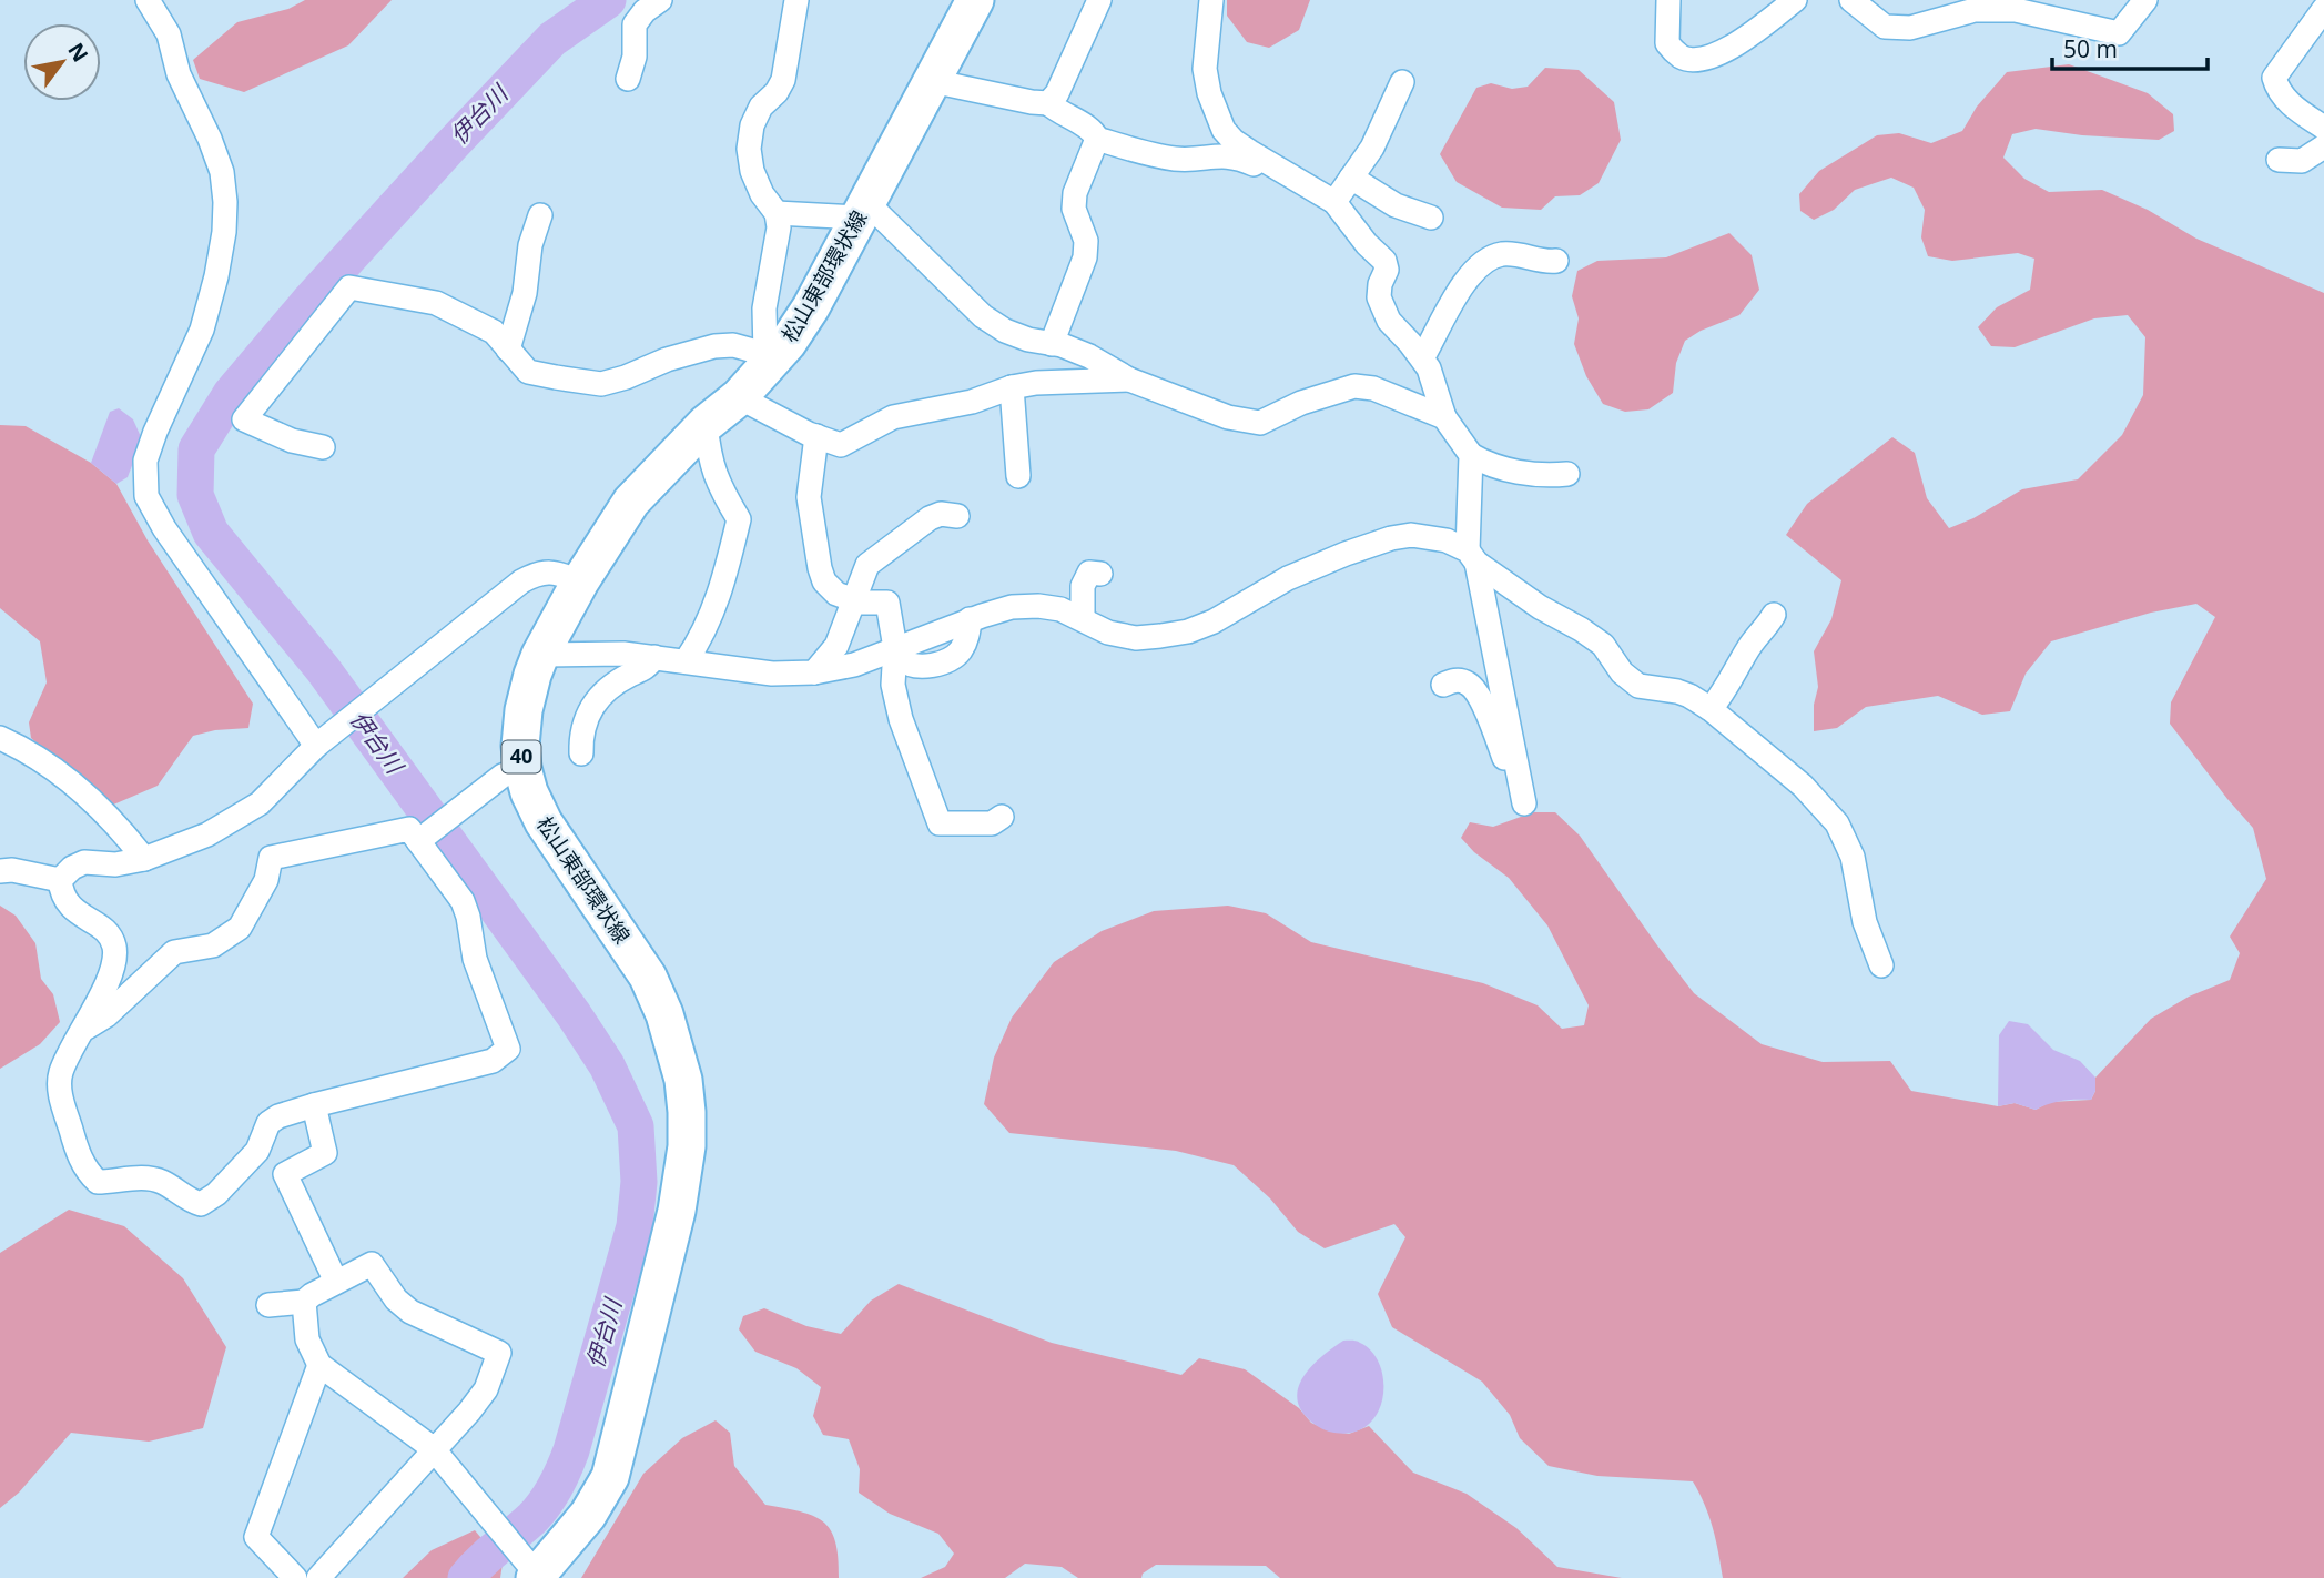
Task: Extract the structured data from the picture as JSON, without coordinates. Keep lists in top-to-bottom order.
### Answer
{
  "streets": {
    "main road": ["松山東部環状線", "40"]
  },
  "water": ["伊台川"],
  "scale_bar": "50 m",
  "north": "top right"
}
